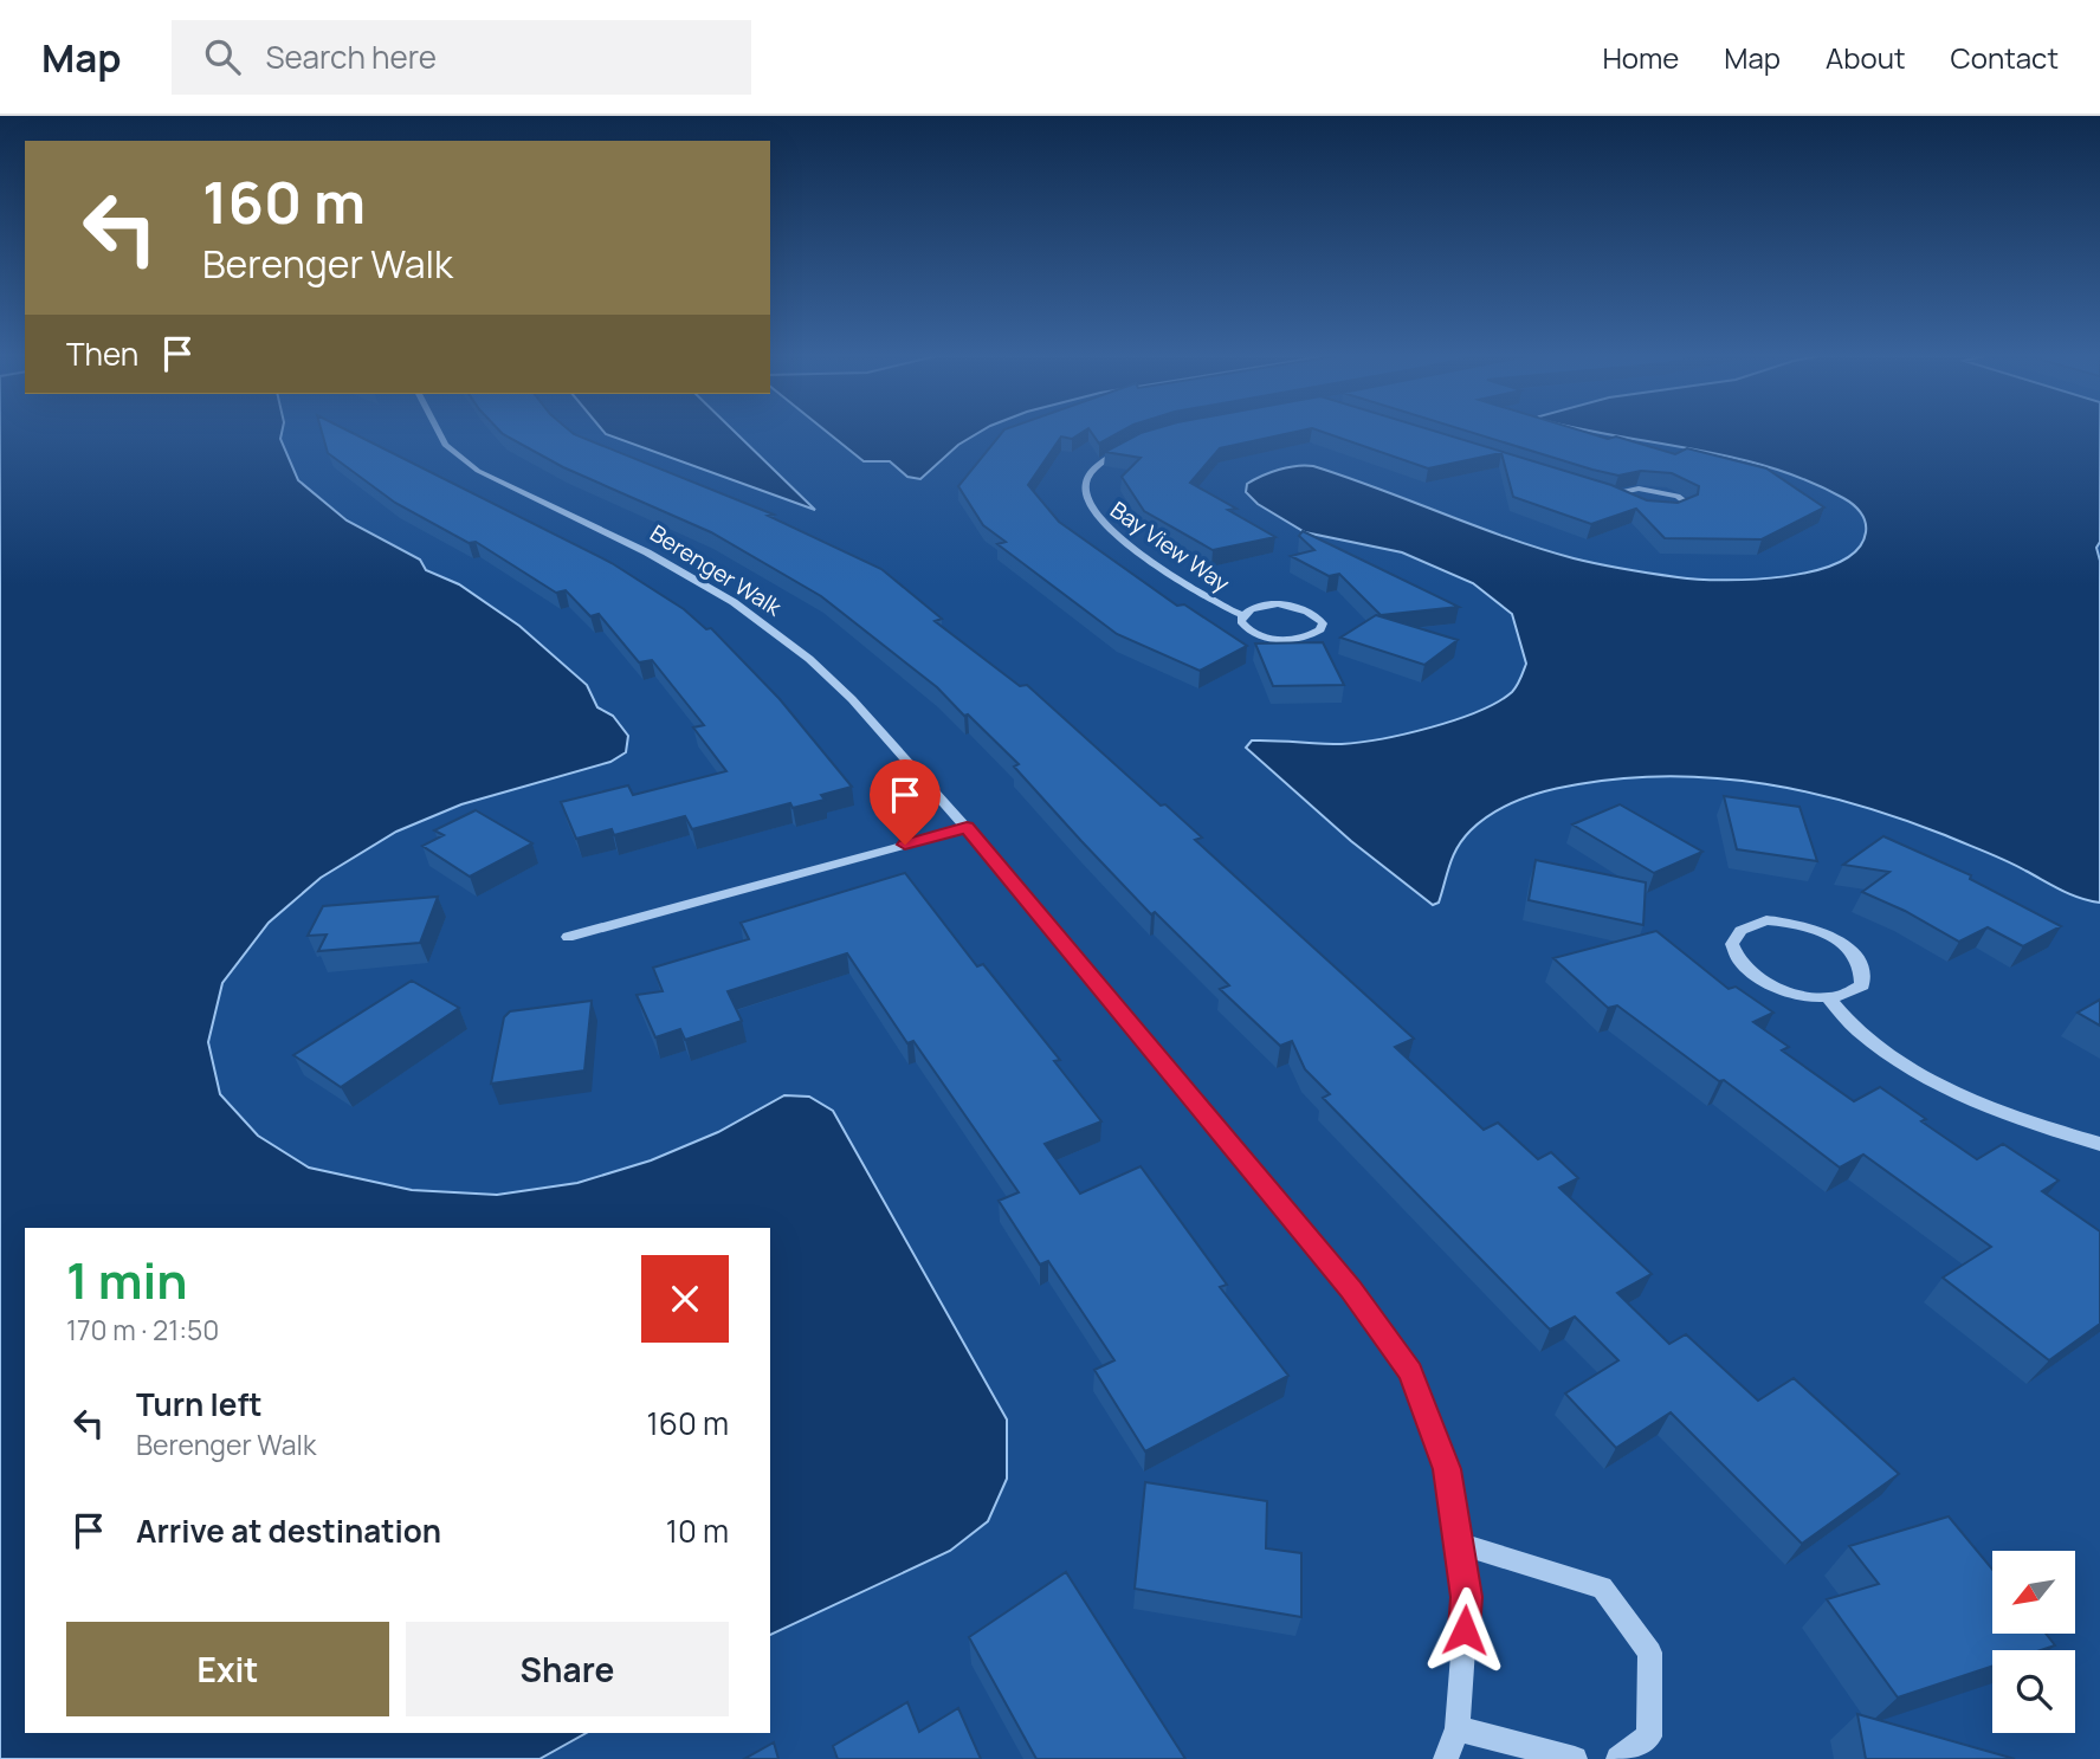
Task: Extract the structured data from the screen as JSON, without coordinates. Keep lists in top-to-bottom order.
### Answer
{
  "streets": {
    "street": ["Bay View Way", "Berenger Walk"]
  },
  "north": "bottom left",
  "page": {
    "header": "Map",
    "search": "Search here",
    "nav": [
      "Home",
      "Map",
      "About",
      "Contact"
    ],
    "turn": ["160 m", "Berenger Walk"],
    "then": "Then",
    "heading": ["1 min", "170 m · 21:50"],
    "list": [
      {
        "name": "Turn left",
        "note": "Berenger Walk",
        "value": "160 m"
      },
      {
        "name": "Arrive at destination",
        "value": "10 m"
      }
    ],
    "buttons": ["Exit", "Share"]
  }
}
